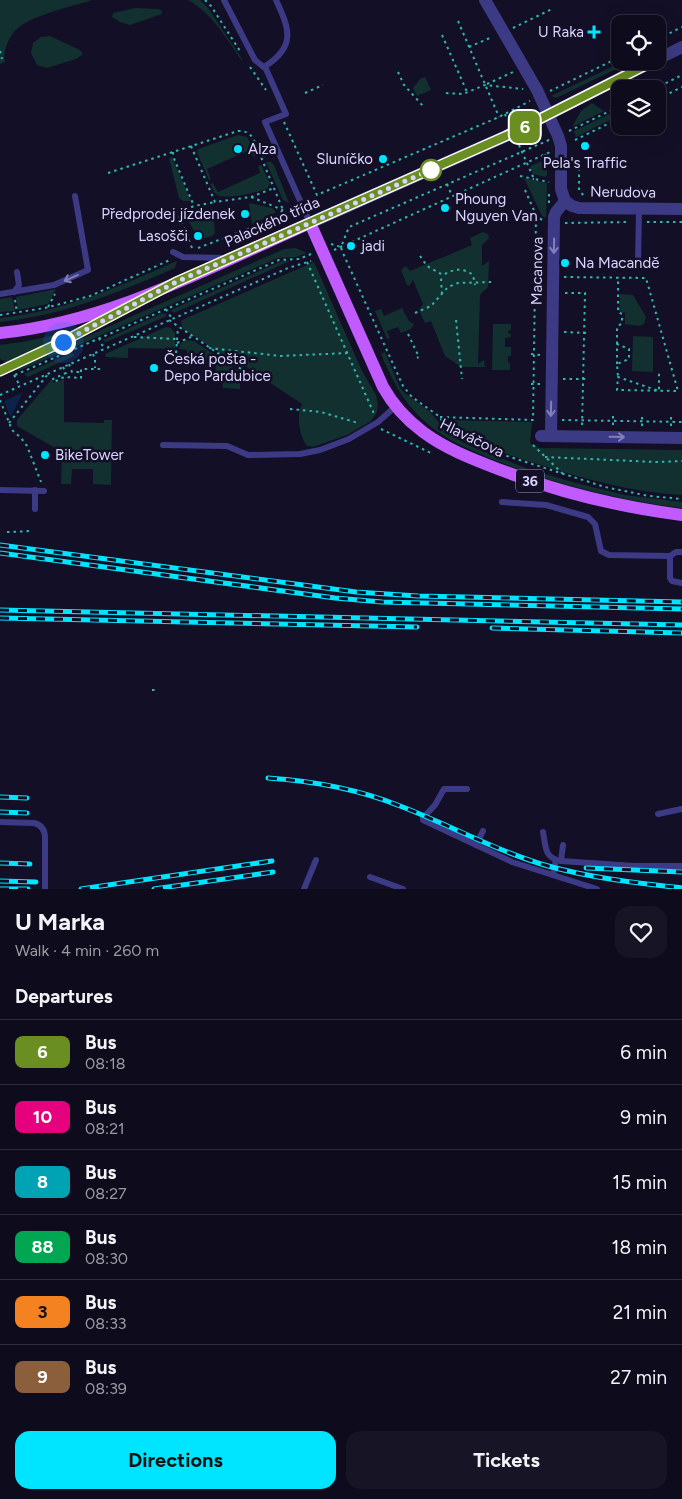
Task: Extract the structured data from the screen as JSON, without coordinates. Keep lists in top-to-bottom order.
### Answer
{
  "streets": {
    "main road": ["Palackého třída", "Hlaváčova", "36"],
    "street": ["Nerudova", "Macanova"]
  },
  "crossings": [
    ["Nerudova", "Macanova"],
    ["Palackého třída", "Hlaváčova"]
  ],
  "one_way": ["Macanova"],
  "places": {
    "health": ["U Raka"],
    "other": [
      "Pela's Traffic",
      "Alza",
      "Sluníčko",
      "Phoung Nguyen Van",
      "Předprodej jízdenek",
      "Lasošči",
      "jadi",
      "Na Macandě",
      "Česká pošta - Depo Pardubice",
      "BikeTower"
    ]
  },
  "lines": ["bus line 6"],
  "page": {
    "on_map": "6",
    "heading": [
      ["U Marka", "Walk · 4 min · 260 m"],
      "Departures"
    ],
    "list": [
      {
        "mark": "6",
        "name": "Bus",
        "note": "08:18",
        "value": "6 min"
      },
      {
        "mark": "10",
        "name": "Bus",
        "note": "08:21",
        "value": "9 min"
      },
      {
        "mark": "8",
        "name": "Bus",
        "note": "08:27",
        "value": "15 min"
      },
      {
        "mark": "88",
        "name": "Bus",
        "note": "08:30",
        "value": "18 min"
      },
      {
        "mark": "3",
        "name": "Bus",
        "note": "08:33",
        "value": "21 min"
      },
      {
        "mark": "9",
        "name": "Bus",
        "note": "08:39",
        "value": "27 min"
      }
    ],
    "buttons": ["Directions", "Tickets"]
  }
}
